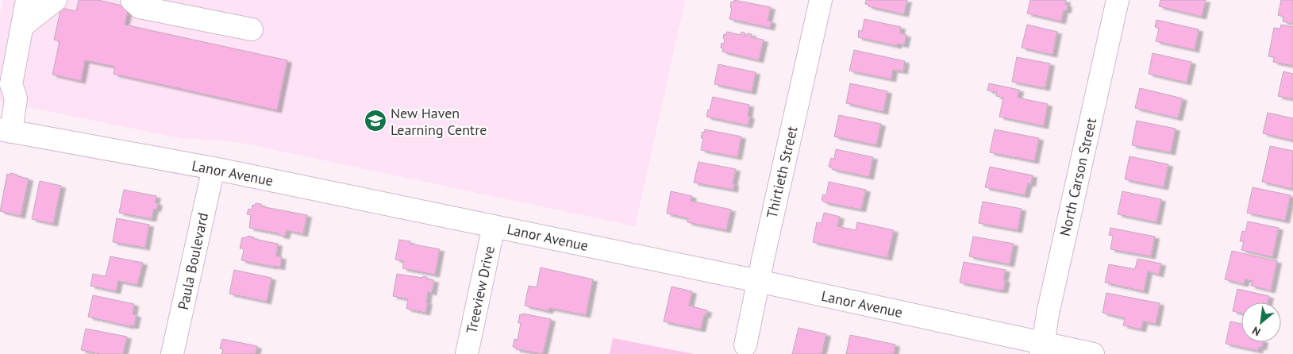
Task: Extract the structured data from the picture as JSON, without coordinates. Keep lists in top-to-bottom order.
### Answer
{
  "streets": {
    "street": [
      "Thirtieth Street",
      "Lanor Avenue",
      "North Carson Street",
      "Paula Boulevard",
      "Treeview Drive"
    ]
  },
  "crossings": [
    ["Thirtieth Street", "Lanor Avenue"],
    ["Lanor Avenue", "North Carson Street"],
    ["Lanor Avenue", "Paula Boulevard"],
    ["Lanor Avenue", "Treeview Drive"]
  ],
  "places": {
    "school or university": ["New Haven Learning Centre"]
  },
  "north": "bottom left"
}
